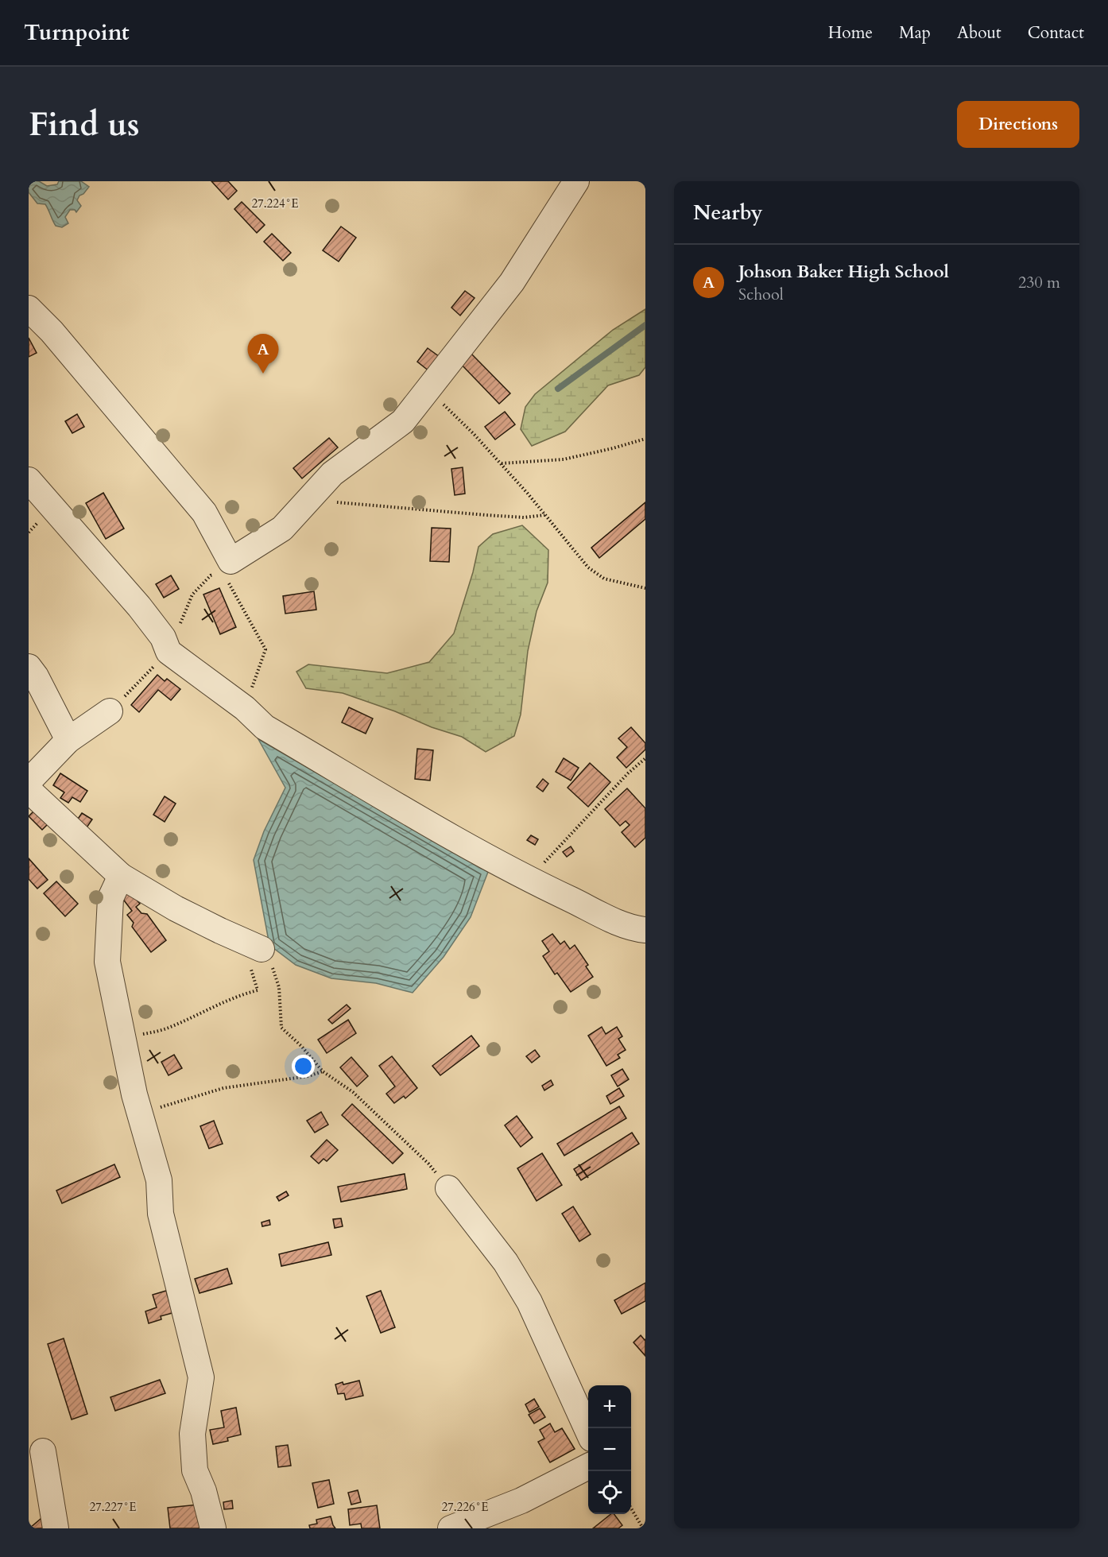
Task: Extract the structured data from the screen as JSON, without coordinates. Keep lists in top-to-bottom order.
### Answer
{
  "page": {
    "header": "Turnpoint",
    "nav": [
      "Home",
      "Map",
      "About",
      "Contact"
    ],
    "buttons": "Directions",
    "title": "Find us",
    "heading": "Nearby",
    "list": [
      {
        "mark": "A",
        "name": "Johson Baker High School",
        "note": "School",
        "value": "230 m"
      }
    ],
    "pins": "A",
    "map_buttons": ["+", "−"]
  },
  "coordinates": ["27.224°E", "27.227°E", "27.226°E"]
}
